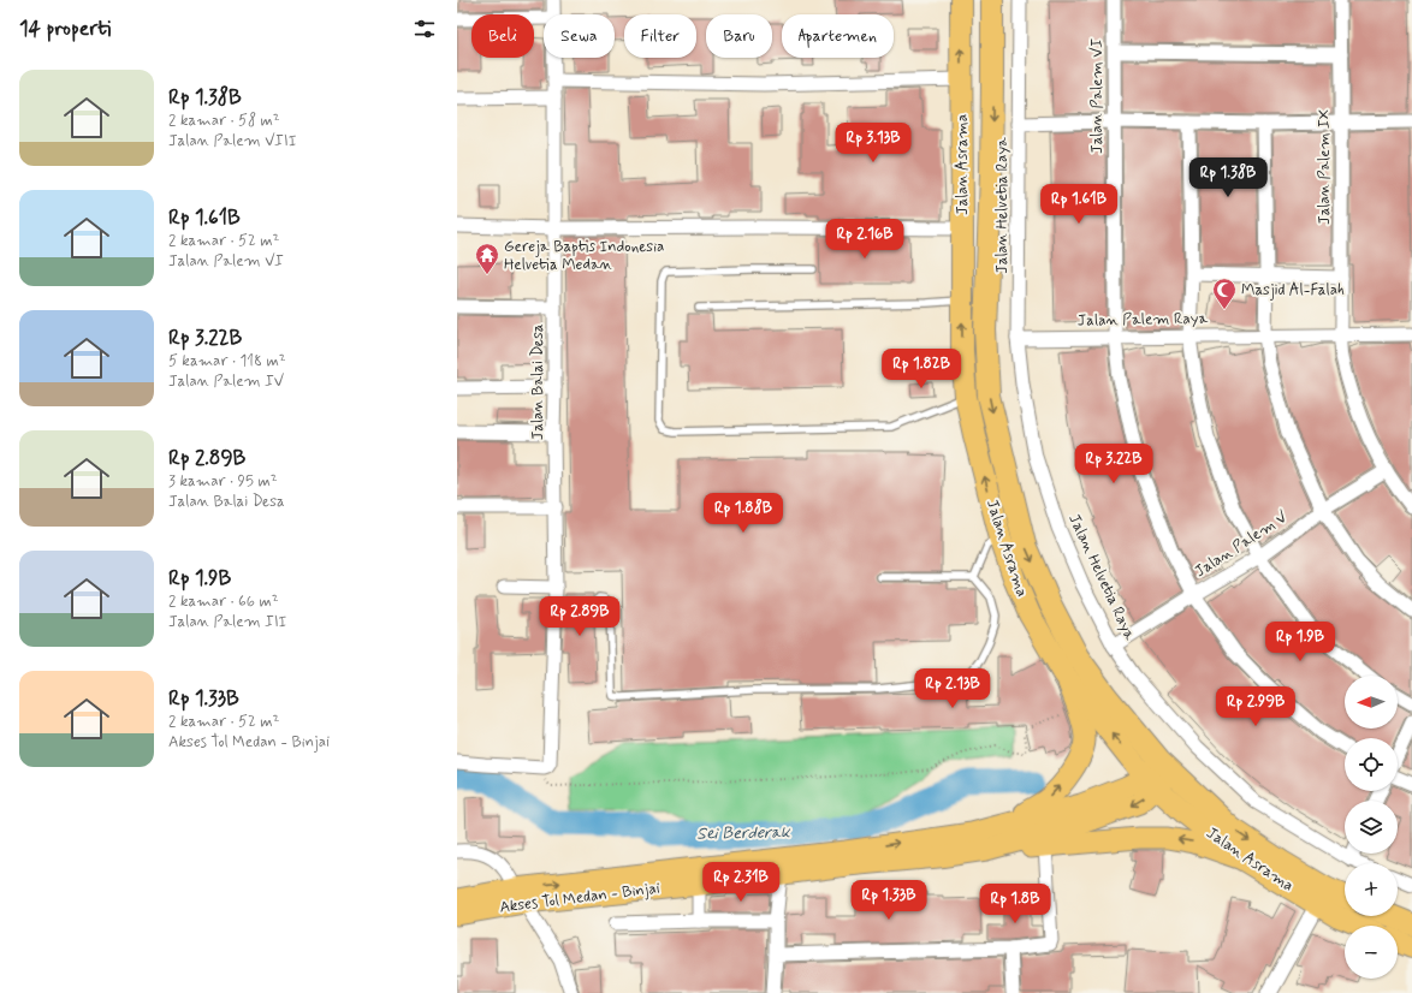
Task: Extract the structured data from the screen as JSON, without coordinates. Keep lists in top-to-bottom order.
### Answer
{
  "streets": {
    "highway": ["Jalan Asrama"],
    "main road": ["Akses Tol Medan - Binjai"],
    "street": [
      "Jalan Palem VI",
      "Jalan Palem IX",
      "Jalan Helvetia Raya",
      "Jalan Palem Raya",
      "Jalan Balai Desa",
      "Jalan Palem V"
    ]
  },
  "crossings": [
    ["Jalan Palem VI", "Jalan Palem Raya"],
    ["Jalan Palem VI", "Jalan Palem V"],
    ["Jalan Asrama", "Akses Tol Medan - Binjai"],
    ["Jalan Palem IX", "Jalan Palem Raya"],
    ["Jalan Palem IX", "Jalan Palem V"],
    ["Jalan Helvetia Raya", "Jalan Palem Raya"],
    ["Jalan Helvetia Raya", "Jalan Palem V"]
  ],
  "water": ["Sei Berderak"],
  "places": {
    "temple": ["Gereja Baptis Indonesia Helvetia Medan"],
    "mosque": ["Masjid Al-Falah"]
  },
  "north": "left",
  "page": {
    "heading": "14 properti",
    "chip": [
      "Beli",
      "Sewa",
      "Filter",
      "Baru",
      "Apartemen"
    ],
    "list": [
      {
        "name": "Rp 1.38B",
        "note": "2 kamar · 58 m² · Jalan Palem VIII"
      },
      {
        "name": "Rp 1.61B",
        "note": "2 kamar · 52 m² · Jalan Palem VI"
      },
      {
        "name": "Rp 3.22B",
        "note": "5 kamar · 118 m² · Jalan Palem IV"
      },
      {
        "name": "Rp 2.89B",
        "note": "3 kamar · 95 m² · Jalan Balai Desa"
      },
      {
        "name": "Rp 1.9B",
        "note": "2 kamar · 66 m² · Jalan Palem III"
      },
      {
        "name": "Rp 1.33B",
        "note": "2 kamar · 52 m² · Akses Tol Medan - Binjai"
      }
    ],
    "price": [
      "Rp 3.13B",
      "Rp 1.38B",
      "Rp 1.61B",
      "Rp 2.16B",
      "Rp 1.82B",
      "Rp 3.22B",
      "Rp 1.88B",
      "Rp 2.89B",
      "Rp 1.9B",
      "Rp 2.13B",
      "Rp 2.99B",
      "Rp 2.31B",
      "Rp 1.33B",
      "Rp 1.8B"
    ],
    "map_buttons": ["+", "−"]
  }
}
